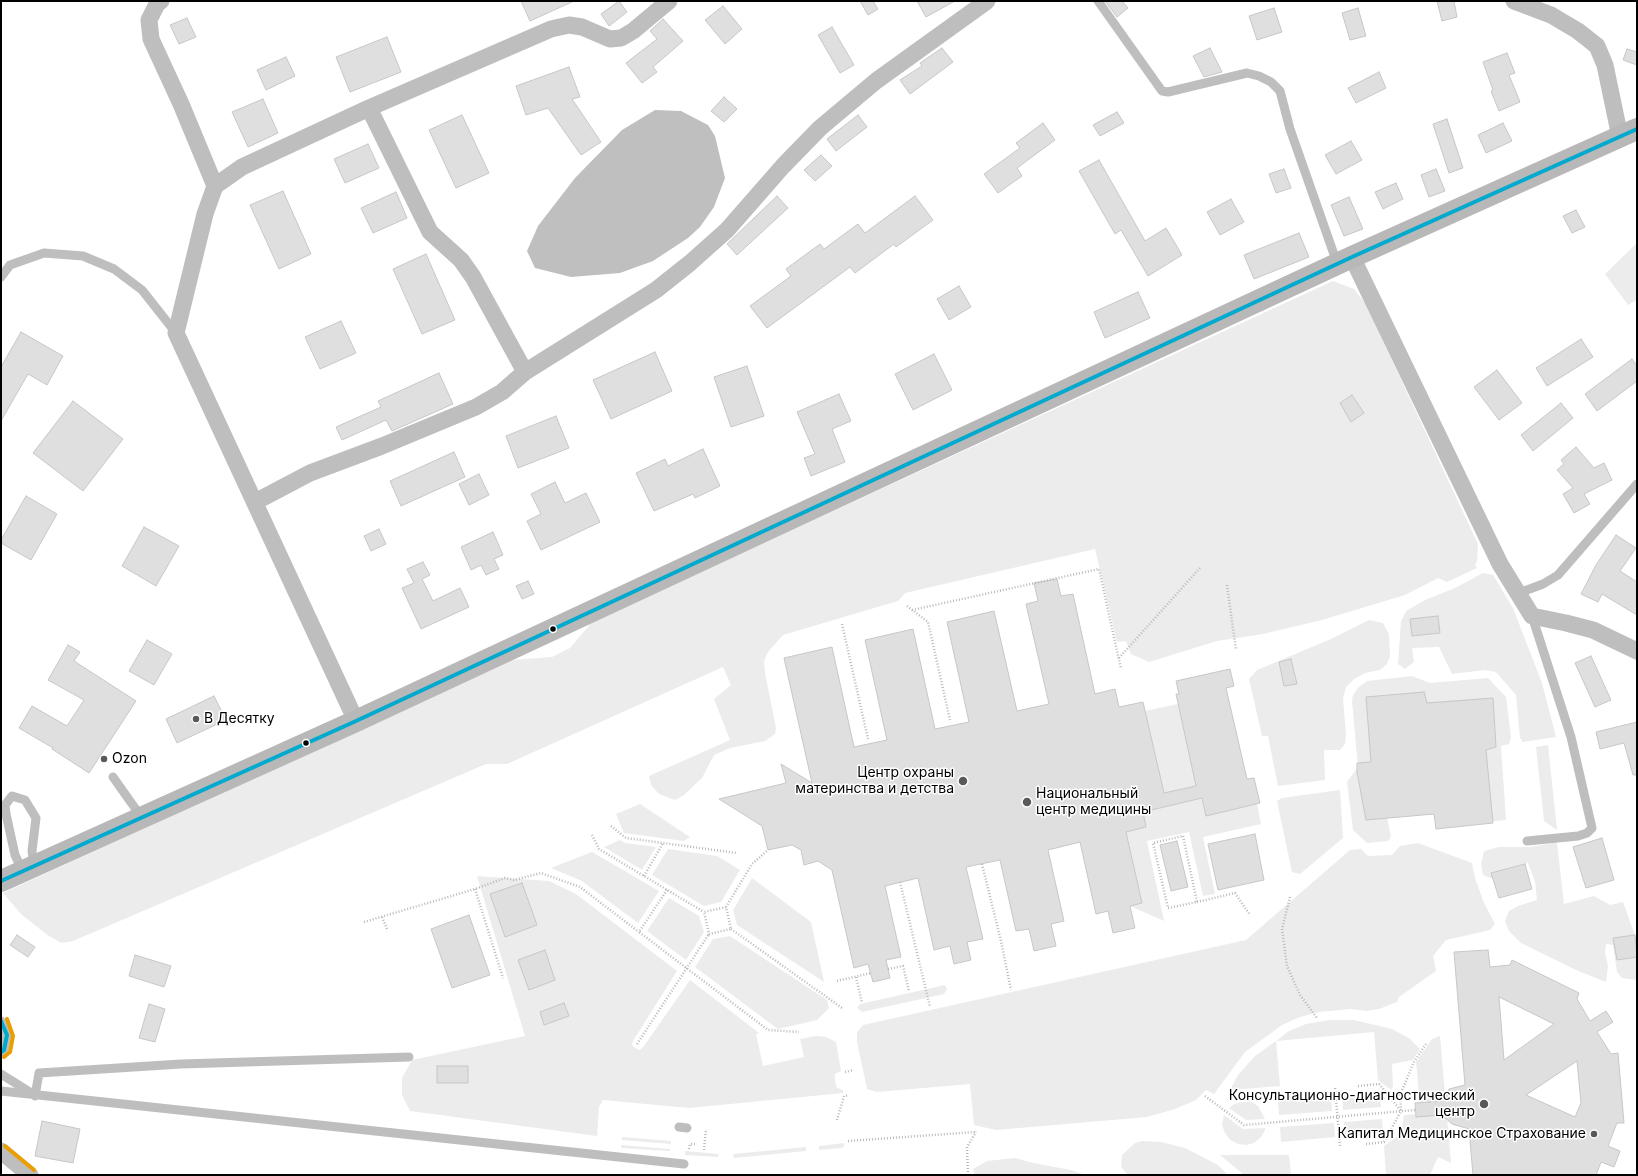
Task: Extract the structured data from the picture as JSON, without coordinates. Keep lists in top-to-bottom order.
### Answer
{
  "places": [
    "В Десятку",
    "Ozon",
    "Центр охраны материнства и детства",
    "Национальный центр медицины",
    "Консультационно-диагностический центр",
    "Капитал Медицинское Страхование"
  ]
}
